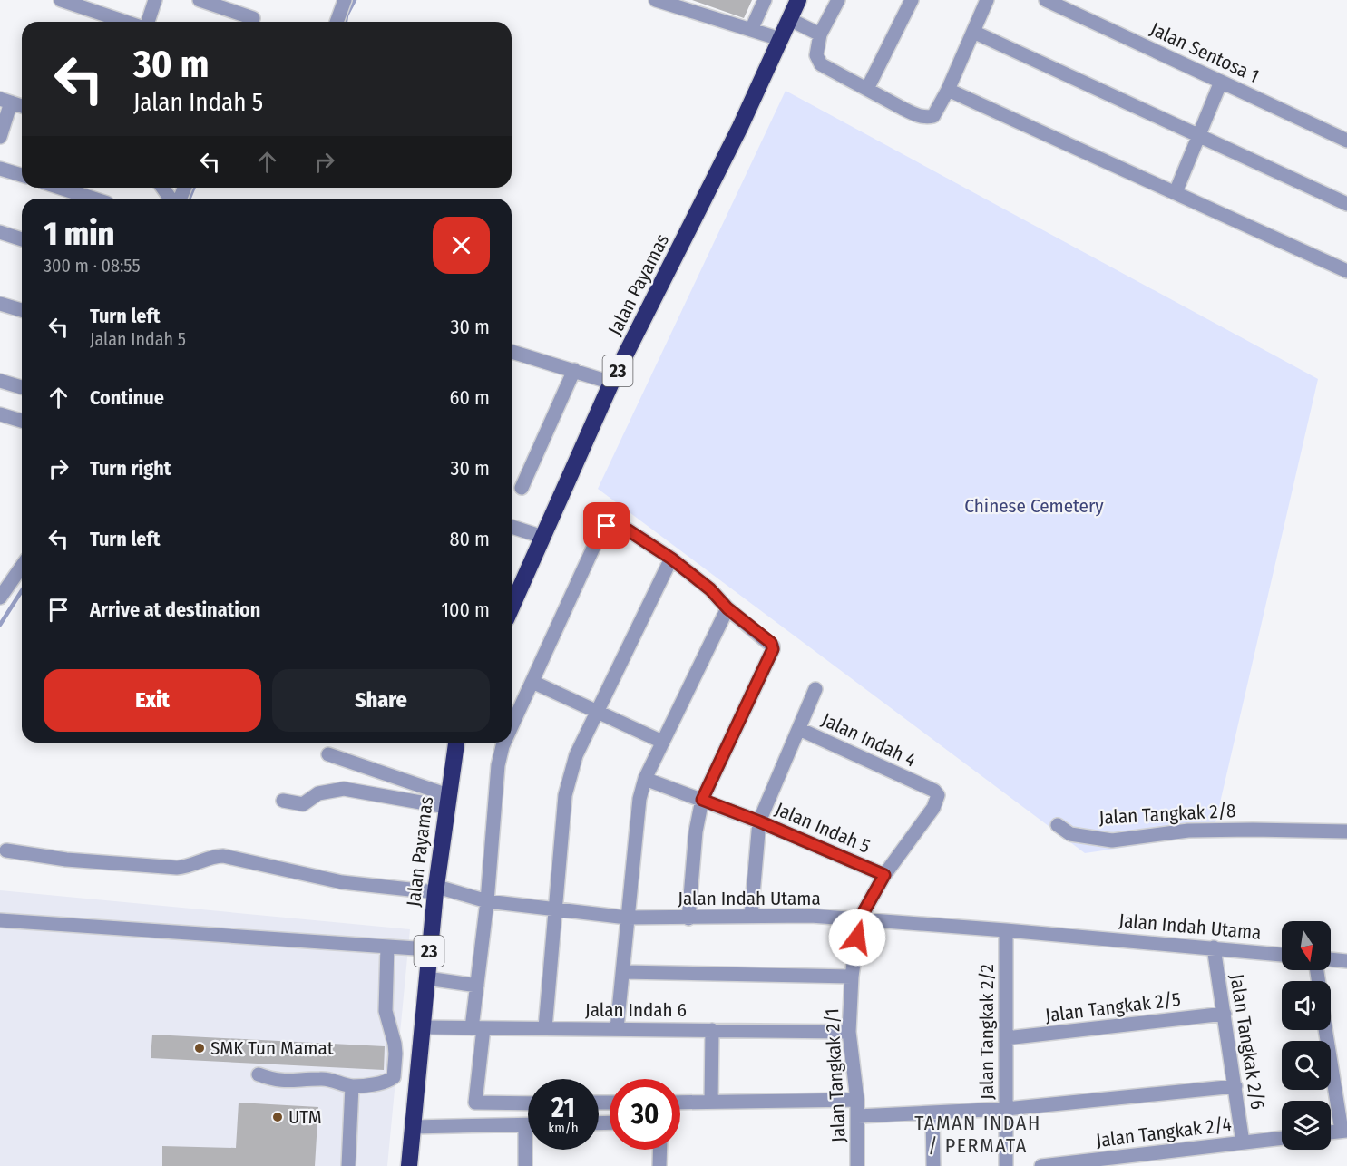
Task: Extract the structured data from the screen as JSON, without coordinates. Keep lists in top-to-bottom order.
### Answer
{
  "streets": {
    "highway": ["Jalan Payamas", "23"],
    "street": [
      "Jalan Sentosa 1",
      "Jalan Indah 4",
      "Jalan Tangkak 2/8",
      "Jalan Indah 5",
      "Jalan Indah Utama",
      "Jalan Tangkak 2/5",
      "Jalan Indah 6",
      "Jalan Tangkak 2/2",
      "Jalan Tangkak 2/6",
      "Jalan Tangkak 2/1",
      "Jalan Tangkak 2/4"
    ]
  },
  "crossings": [
    ["Jalan Payamas", "Jalan Indah Utama"],
    ["Jalan Payamas", "Jalan Indah 6"],
    ["Jalan Indah 4", "Jalan Indah 5"],
    ["Jalan Indah 5", "Jalan Indah Utama"],
    ["Jalan Indah 5", "Jalan Tangkak 2/1"],
    ["Jalan Indah Utama", "Jalan Tangkak 2/2"],
    ["Jalan Indah Utama", "Jalan Tangkak 2/6"],
    ["Jalan Indah Utama", "Jalan Tangkak 2/1"],
    ["Jalan Tangkak 2/5", "Jalan Tangkak 2/2"],
    ["Jalan Tangkak 2/5", "Jalan Tangkak 2/6"],
    ["Jalan Indah 6", "Jalan Tangkak 2/1"],
    ["Jalan Tangkak 2/6", "Jalan Tangkak 2/4"]
  ],
  "districts": ["TAMAN INDAH / PERMATA"],
  "parks": ["Chinese Cemetery"],
  "places": ["SMK Tun Mamat", "UTM"],
  "north": "bottom",
  "page": {
    "turn": ["30 m", "Jalan Indah 5"],
    "heading": ["1 min", "300 m · 08:55"],
    "list": [
      {
        "name": "Turn left",
        "note": "Jalan Indah 5",
        "value": "30 m"
      },
      {
        "name": "Continue",
        "value": "60 m"
      },
      {
        "name": "Turn right",
        "value": "30 m"
      },
      {
        "name": "Turn left",
        "value": "80 m"
      },
      {
        "name": "Arrive at destination",
        "value": "100 m"
      }
    ],
    "buttons": ["Exit", "Share"],
    "speed": "21 km/h",
    "limit": "30"
  }
}
